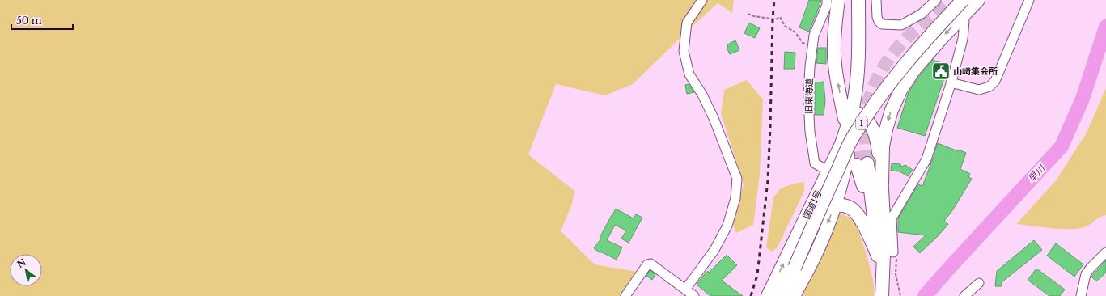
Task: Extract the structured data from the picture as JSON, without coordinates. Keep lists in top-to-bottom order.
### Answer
{
  "streets": {
    "highway": ["1", "国道1号"],
    "street": ["旧東海道"]
  },
  "crossings": [
    ["旧東海道", "国道1号"],
    ["1", "国道1号"]
  ],
  "water": ["早川"],
  "places": {
    "public building": ["山崎集会所"]
  },
  "scale_bar": "50 m",
  "north": "top left"
}
